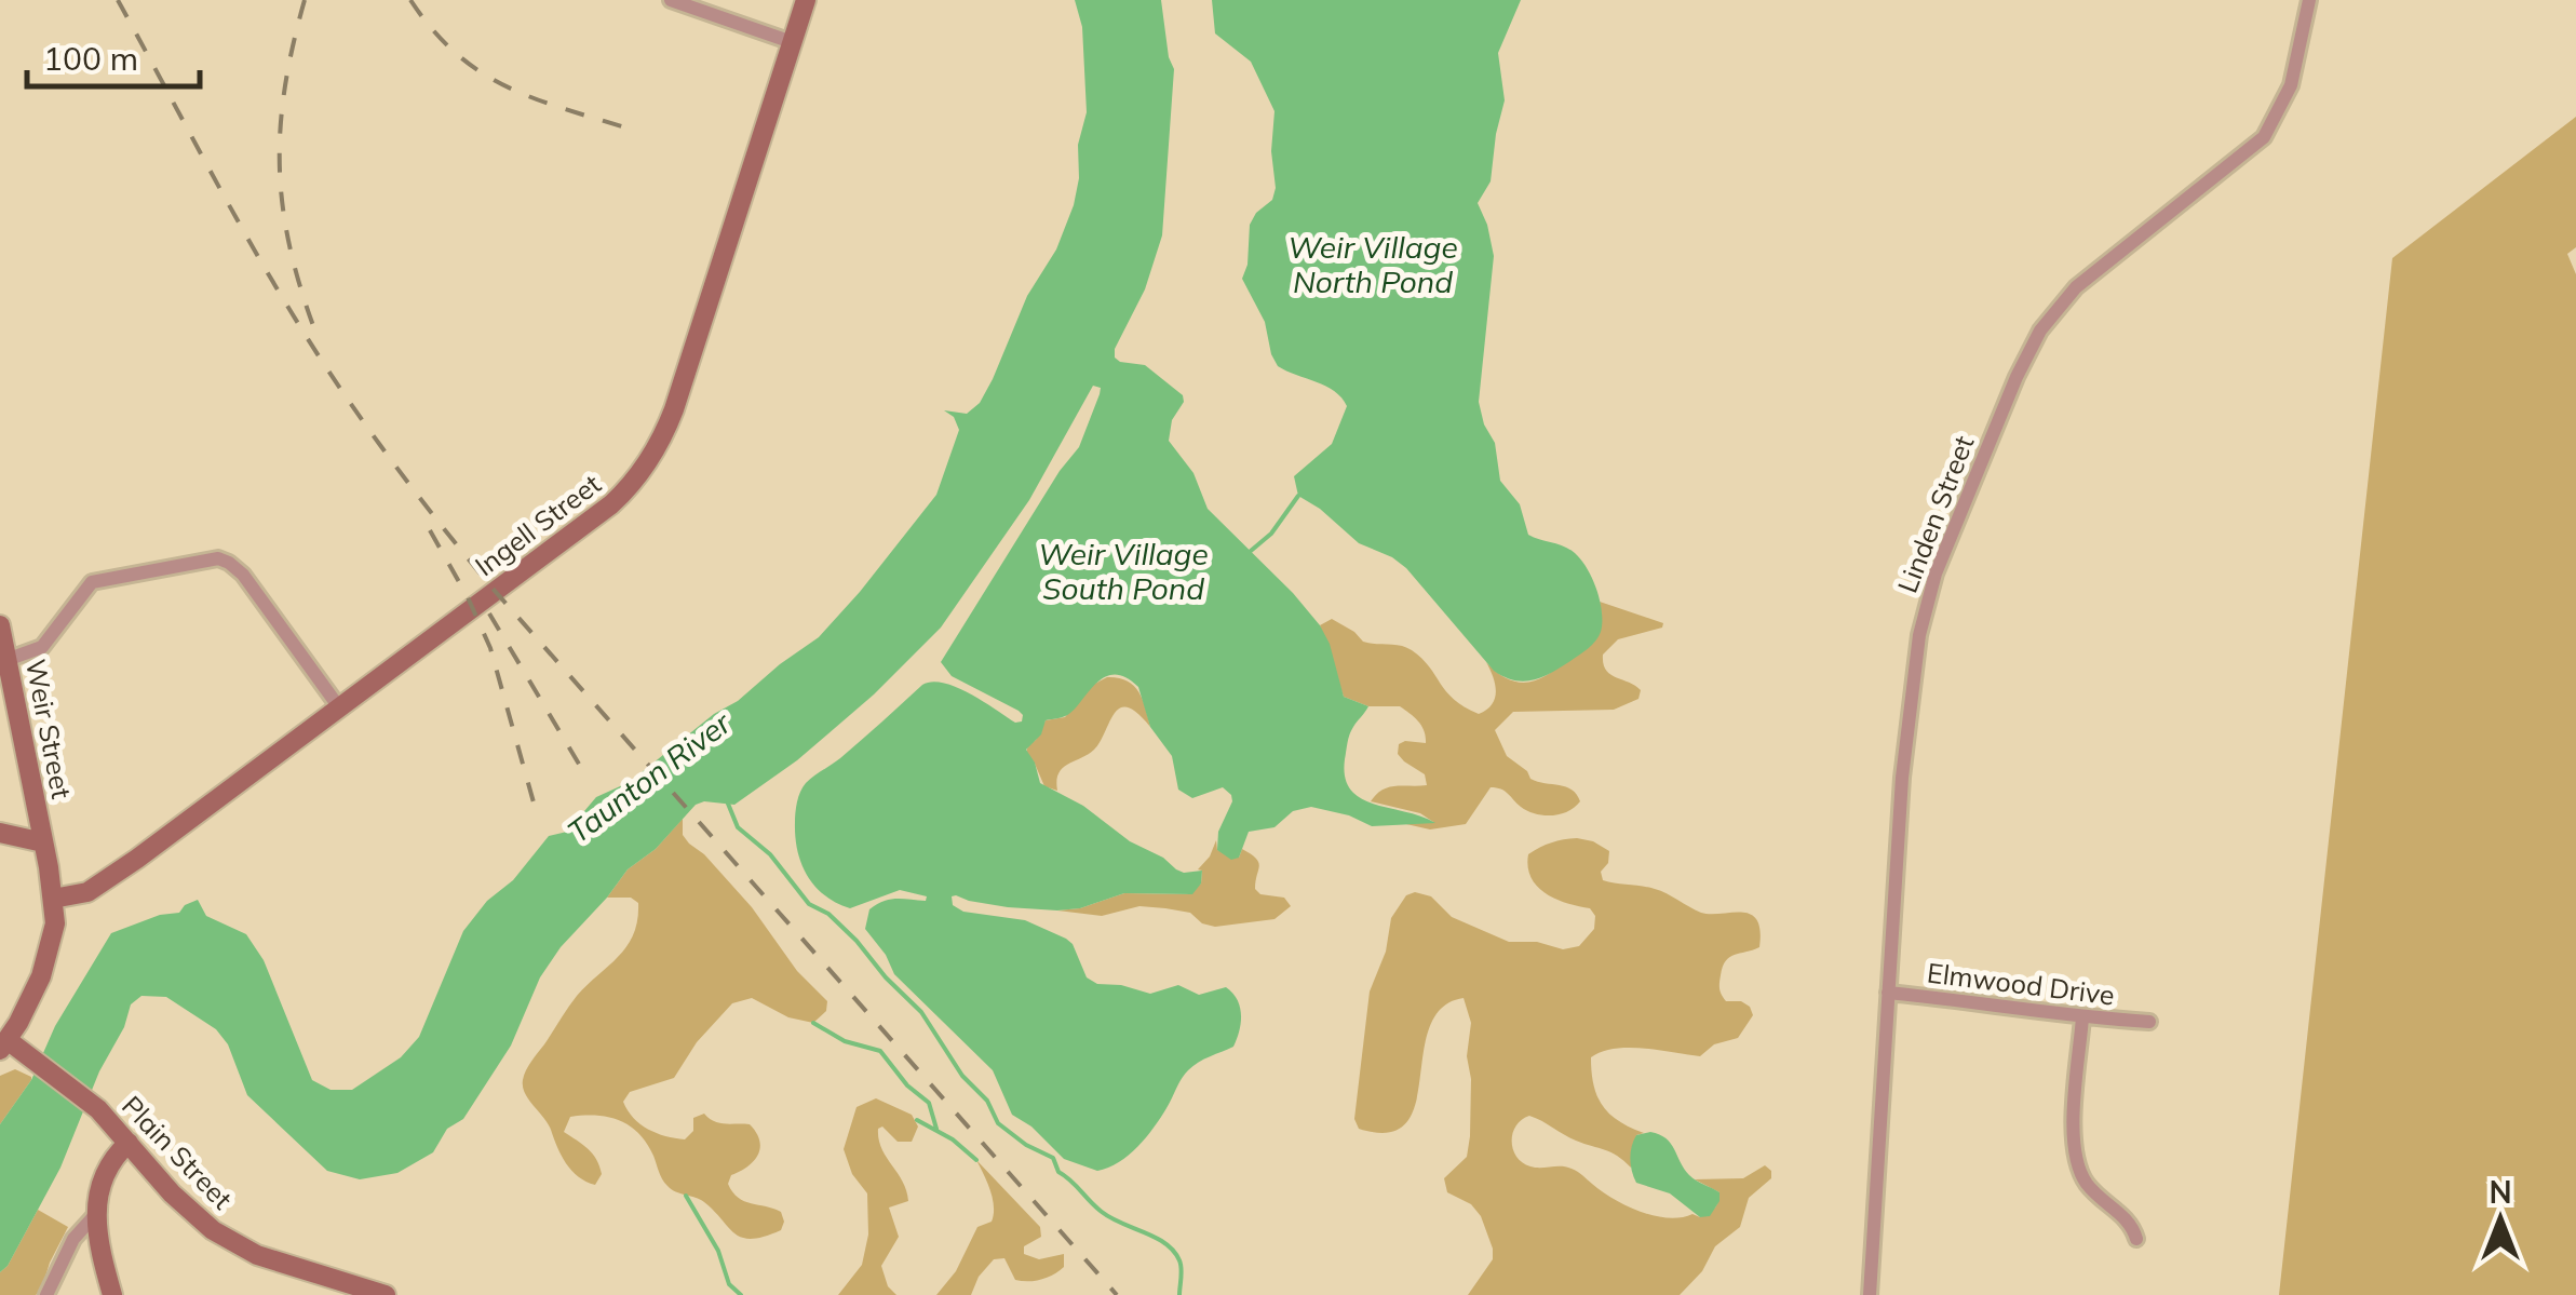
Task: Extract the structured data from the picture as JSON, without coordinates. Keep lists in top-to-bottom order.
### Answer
{
  "streets": {
    "street": [
      "Linden Street",
      "Ingell Street",
      "Weir Street",
      "Elmwood Drive",
      "Plain Street"
    ]
  },
  "crossings": [
    ["Linden Street", "Elmwood Drive"],
    ["Ingell Street", "Weir Street"],
    ["Weir Street", "Plain Street"]
  ],
  "water": ["Weir Village North Pond", "Weir Village South Pond", "Taunton River"],
  "scale_bar": "100 m",
  "north": "top"
}
